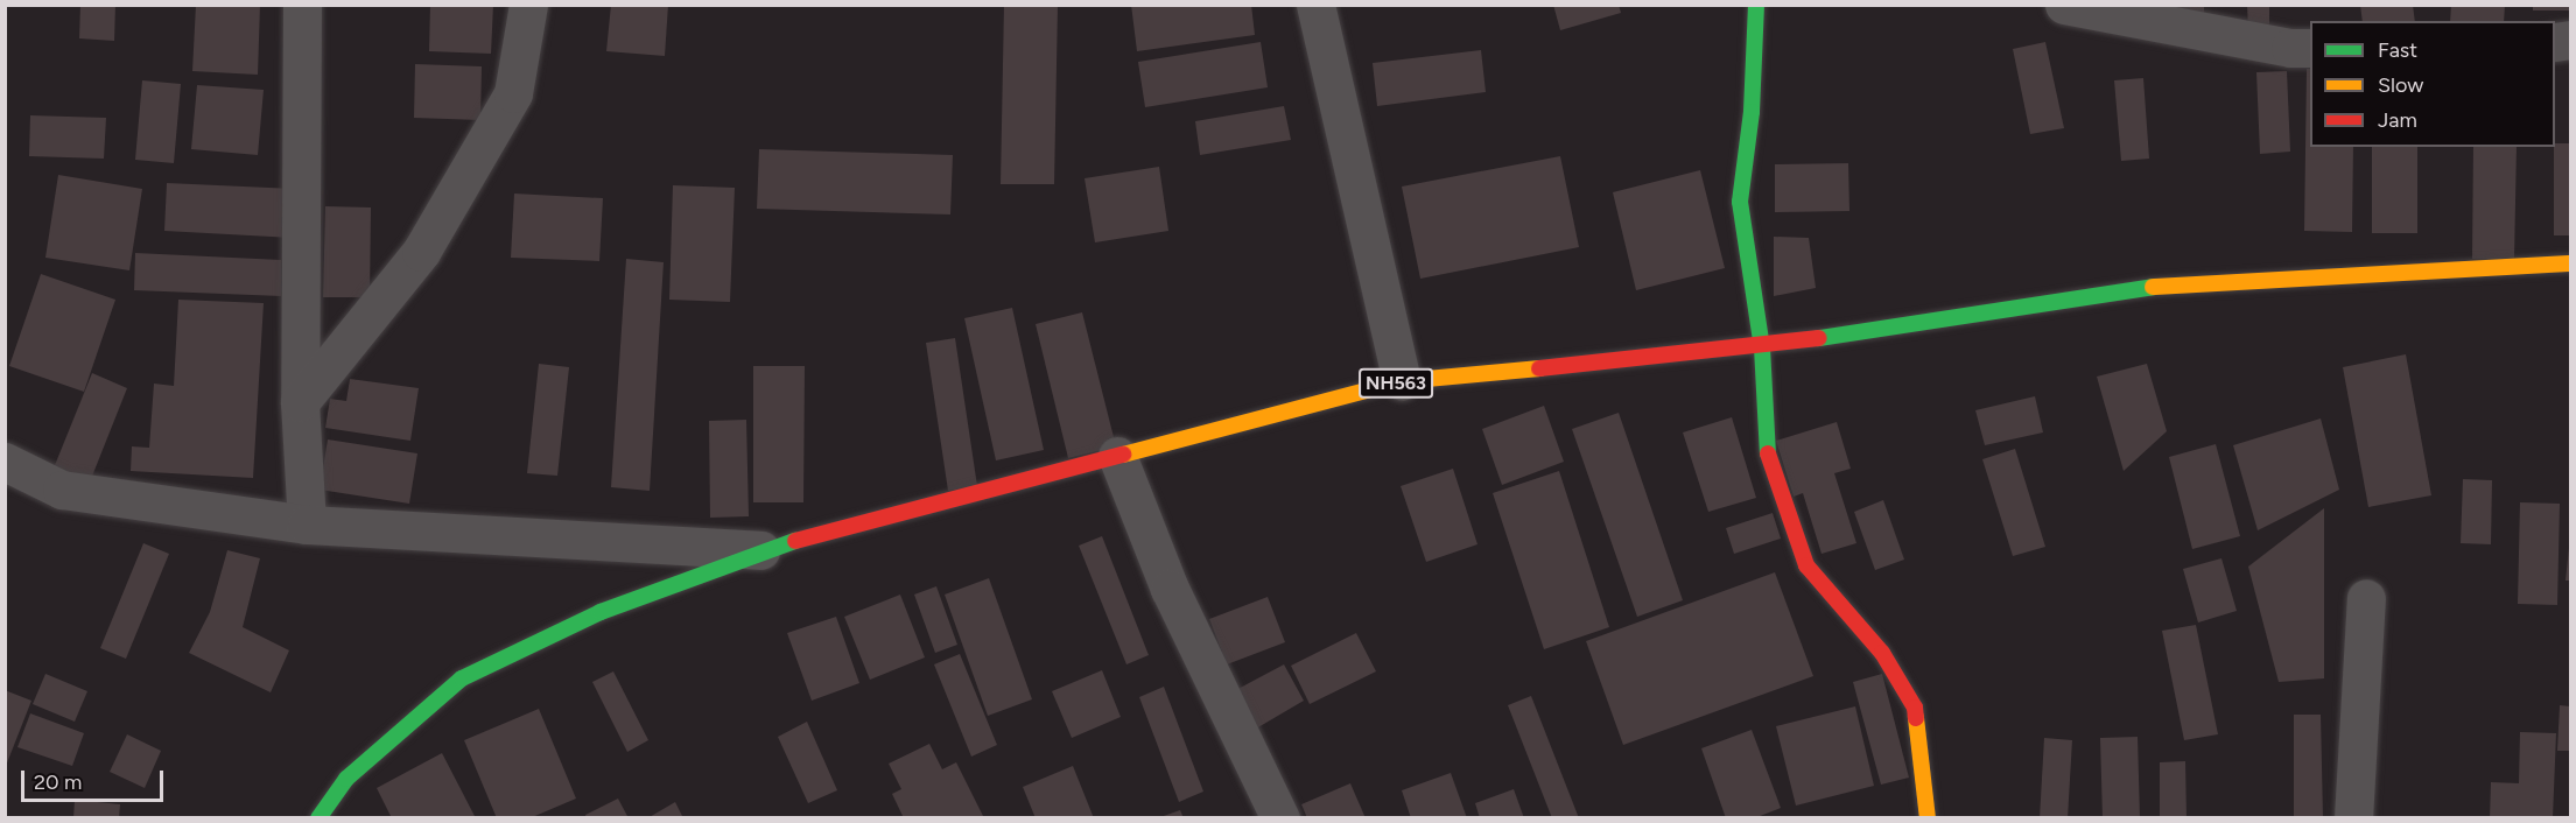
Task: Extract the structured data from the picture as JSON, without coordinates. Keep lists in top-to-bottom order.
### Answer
{
  "streets": {
    "main road": ["NH563"]
  },
  "legend": ["Fast", "Slow", "Jam"],
  "scale_bar": "20 m"
}
